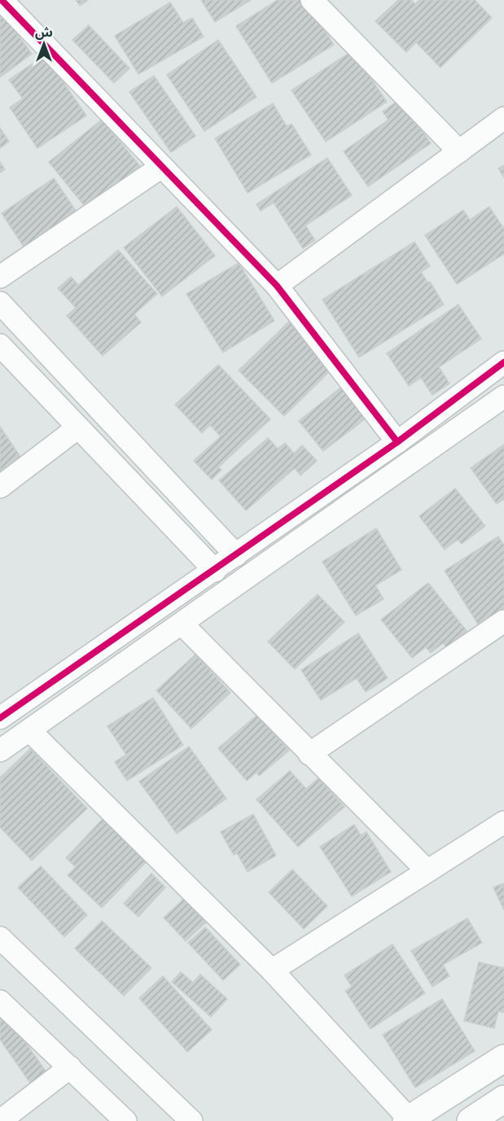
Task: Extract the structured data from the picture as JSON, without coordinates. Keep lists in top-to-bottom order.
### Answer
{
  "north": "top"
}
